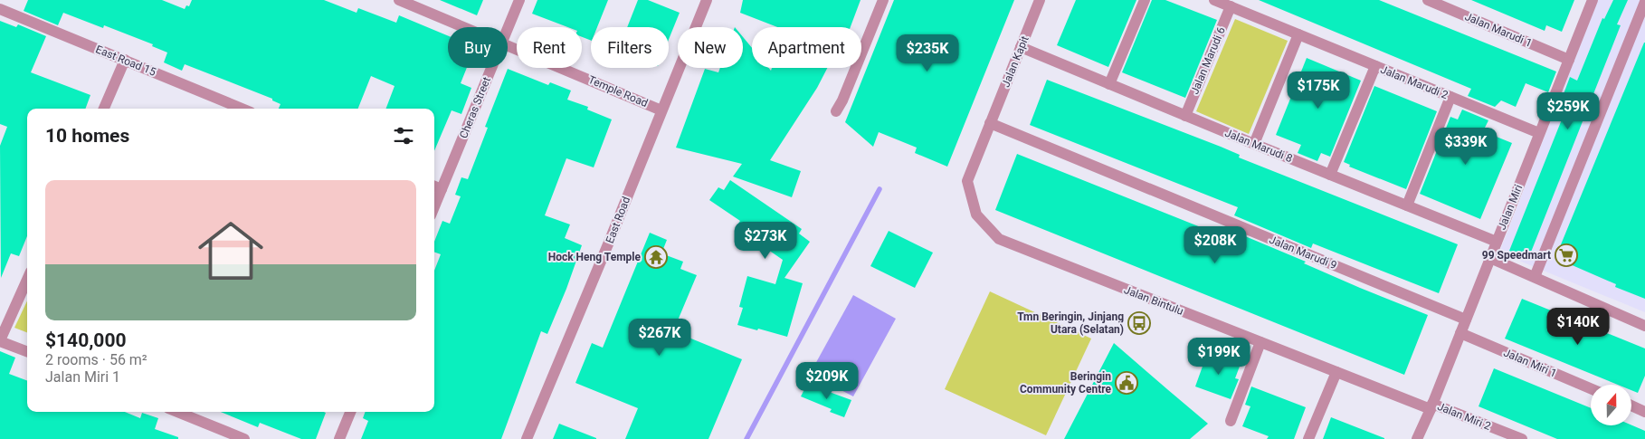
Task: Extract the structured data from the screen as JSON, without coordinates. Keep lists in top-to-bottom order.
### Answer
{
  "streets": {
    "street": [
      "Jalan Marudi 1",
      "East Road 15",
      "Jalan Marudi 6",
      "Jalan Kapit",
      "Jalan Marudi 2",
      "Temple Road",
      "Cheras Street",
      "Jalan Marudi 8",
      "Jalan Miri",
      "East Road",
      "Jalan Marudi 9",
      "Jalan Bintulu",
      "Jalan Miri 1",
      "Jalan Miri 2"
    ]
  },
  "crossings": [
    ["Jalan Marudi 1", "Jalan Miri"],
    ["Jalan Marudi 6", "Jalan Marudi 2"],
    ["Jalan Marudi 6", "Jalan Marudi 8"],
    ["Jalan Kapit", "Jalan Marudi 8"],
    ["Jalan Kapit", "Jalan Marudi 9"],
    ["Jalan Kapit", "Jalan Bintulu"],
    ["Jalan Marudi 2", "Jalan Miri"],
    ["Temple Road", "East Road"],
    ["Jalan Marudi 8", "Jalan Miri"],
    ["Jalan Miri", "Jalan Marudi 9"],
    ["Jalan Miri", "Jalan Bintulu"],
    ["Jalan Miri", "Jalan Miri 1"],
    ["Jalan Miri", "Jalan Miri 2"],
    ["Jalan Marudi 9", "Jalan Bintulu"],
    ["Jalan Bintulu", "Jalan Miri 2"]
  ],
  "places": {
    "supermarket": ["99 Speedmart"],
    "temple": ["Hock Heng Temple"],
    "bus stop": ["Tmn Beringin, Jinjang Utara (Selatan)"],
    "public building": ["Beringin Community Centre"]
  },
  "north": "top",
  "page": {
    "chip": [
      "Buy",
      "Rent",
      "Filters",
      "New",
      "Apartment"
    ],
    "price": [
      "$235K",
      "$175K",
      "$259K",
      "$339K",
      "$273K",
      "$208K",
      "$140K",
      "$267K",
      "$199K",
      "$209K"
    ],
    "heading": "10 homes",
    "list": [
      {
        "name": "$140,000",
        "note": "2 rooms · 56 m² · Jalan Miri 1"
      }
    ]
  }
}
